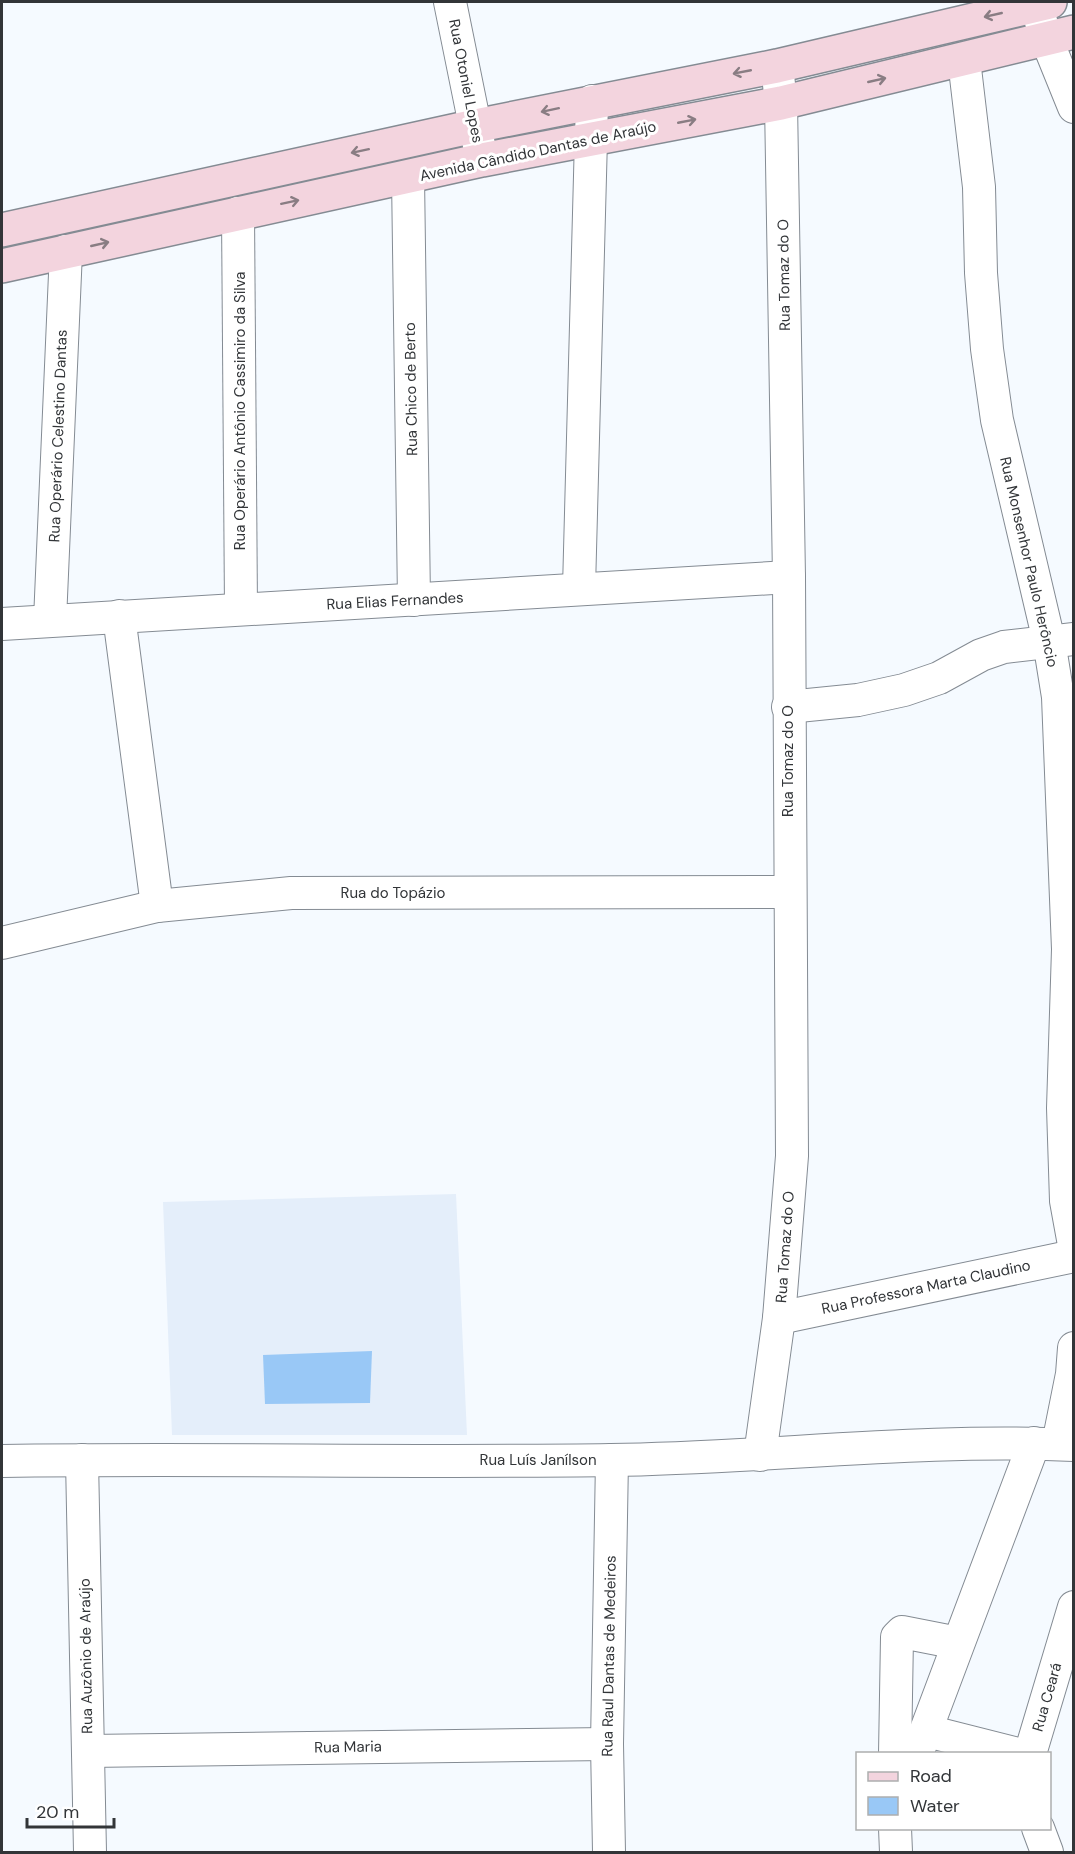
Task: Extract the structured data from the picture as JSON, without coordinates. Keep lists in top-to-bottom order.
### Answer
{
  "streets": {
    "main road": ["Avenida Cândido Dantas de Araújo"],
    "street": [
      "Rua Otoniel Lopes",
      "Rua Tomaz do O",
      "Rua Chico de Berto",
      "Rua Operário Antônio Cassimiro da Silva",
      "Rua Operário Celestino Dantas",
      "Rua Monsenhor Paulo Herôncio",
      "Rua Elias Fernandes",
      "Rua do Topázio",
      "Rua Professora Marta Claudino",
      "Rua Luís Janílson",
      "Rua Auzônio de Araújo",
      "Rua Raul Dantas de Medeiros",
      "Rua Ceará",
      "Rua Maria"
    ]
  },
  "crossings": [
    ["Rua Otoniel Lopes", "Avenida Cândido Dantas de Araújo"],
    ["Avenida Cândido Dantas de Araújo", "Rua Tomaz do O"],
    ["Avenida Cândido Dantas de Araújo", "Rua Chico de Berto"],
    ["Avenida Cândido Dantas de Araújo", "Rua Operário Antônio Cassimiro da Silva"],
    ["Avenida Cândido Dantas de Araújo", "Rua Operário Celestino Dantas"],
    ["Avenida Cândido Dantas de Araújo", "Rua Monsenhor Paulo Herôncio"],
    ["Rua Tomaz do O", "Rua Elias Fernandes"],
    ["Rua Tomaz do O", "Rua do Topázio"],
    ["Rua Tomaz do O", "Rua Professora Marta Claudino"],
    ["Rua Tomaz do O", "Rua Luís Janílson"],
    ["Rua Chico de Berto", "Rua Elias Fernandes"],
    ["Rua Operário Antônio Cassimiro da Silva", "Rua Elias Fernandes"],
    ["Rua Operário Celestino Dantas", "Rua Elias Fernandes"],
    ["Rua Luís Janílson", "Rua Auzônio de Araújo"],
    ["Rua Luís Janílson", "Rua Raul Dantas de Medeiros"],
    ["Rua Auzônio de Araújo", "Rua Maria"],
    ["Rua Raul Dantas de Medeiros", "Rua Maria"]
  ],
  "legend": ["Road", "Water"],
  "scale_bar": "20 m"
}
